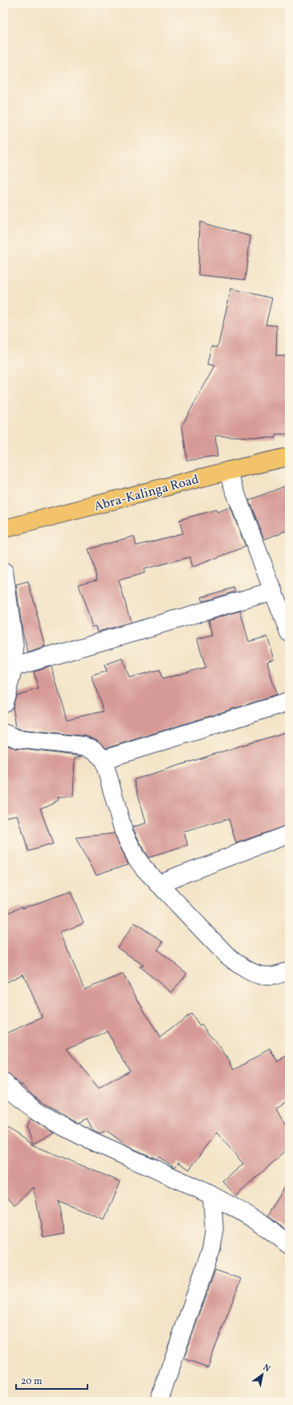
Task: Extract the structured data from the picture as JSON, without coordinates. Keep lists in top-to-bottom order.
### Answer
{
  "streets": {
    "main road": ["Abra-Kalinga Road"]
  },
  "scale_bar": "20 m",
  "north": "top right"
}
